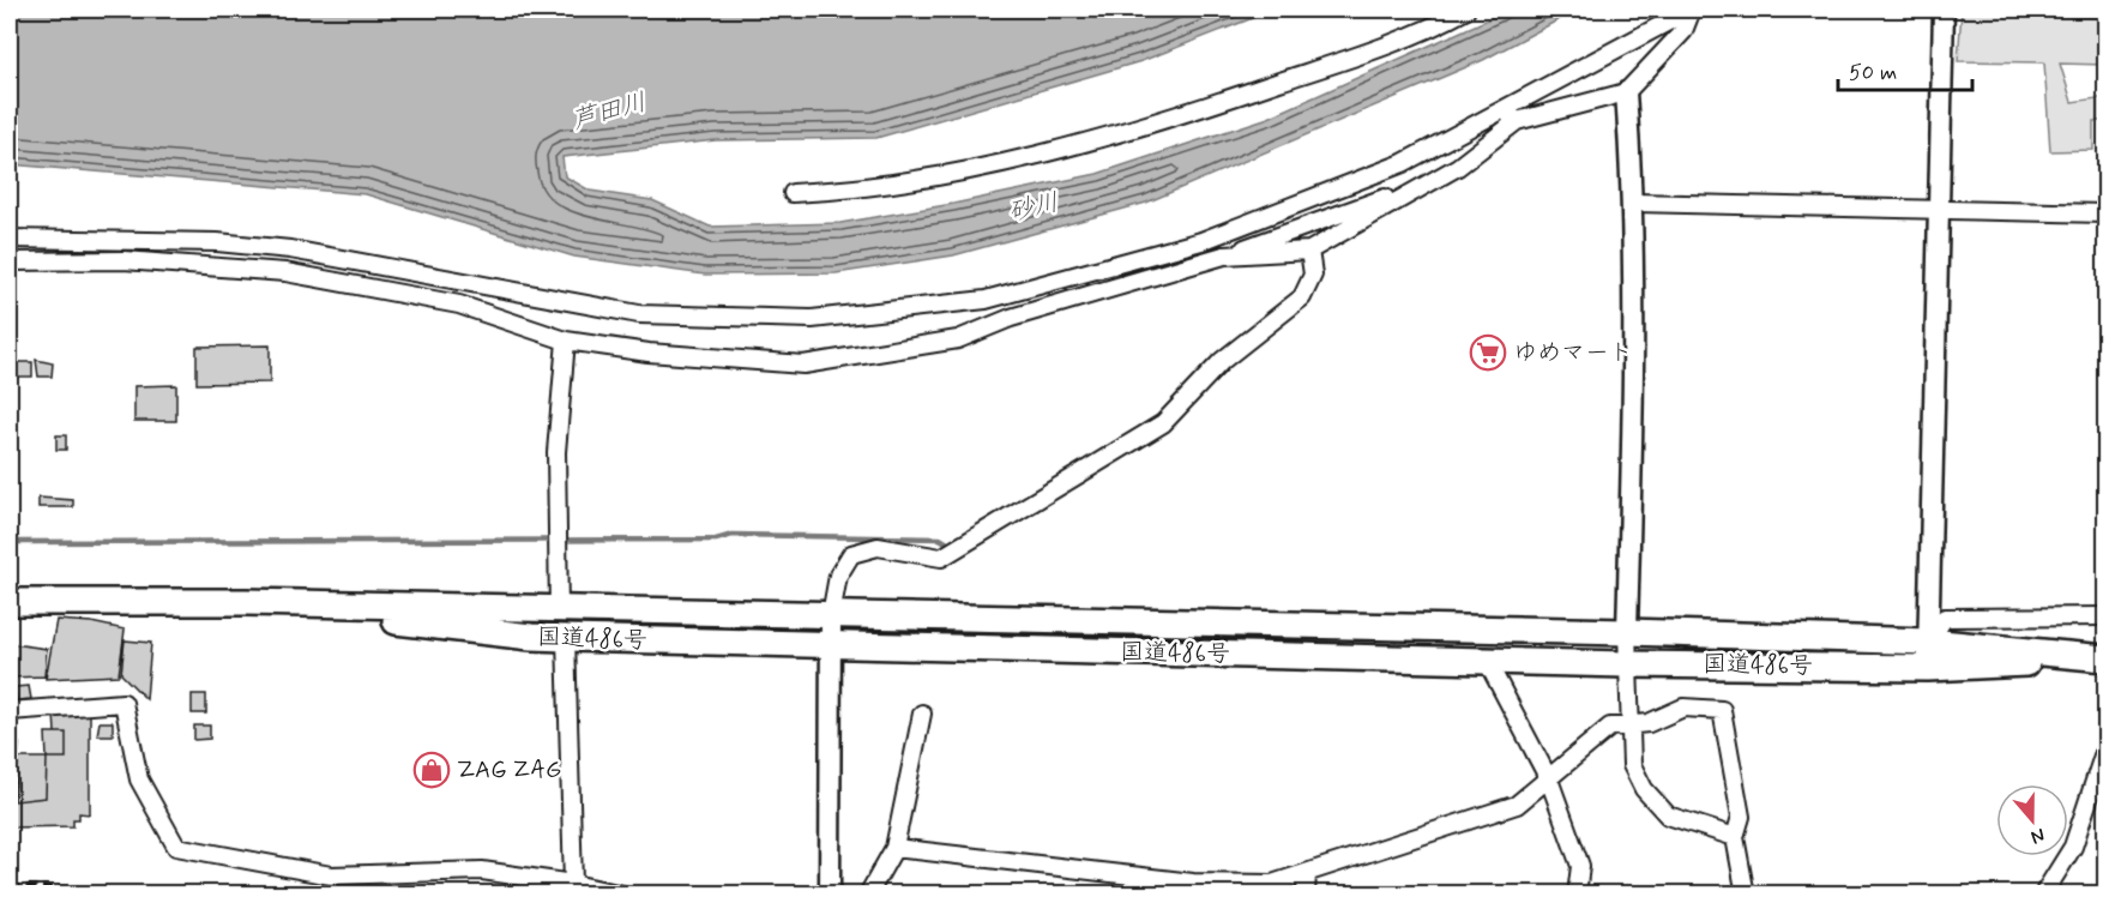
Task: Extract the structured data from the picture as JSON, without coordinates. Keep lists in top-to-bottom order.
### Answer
{
  "streets": {
    "highway": ["国道486号"]
  },
  "water": ["芦田川", "砂川"],
  "places": {
    "supermarket": ["ゆめマート"],
    "shop": ["ZAG ZAG"]
  },
  "scale_bar": "50 m",
  "north": "bottom"
}
